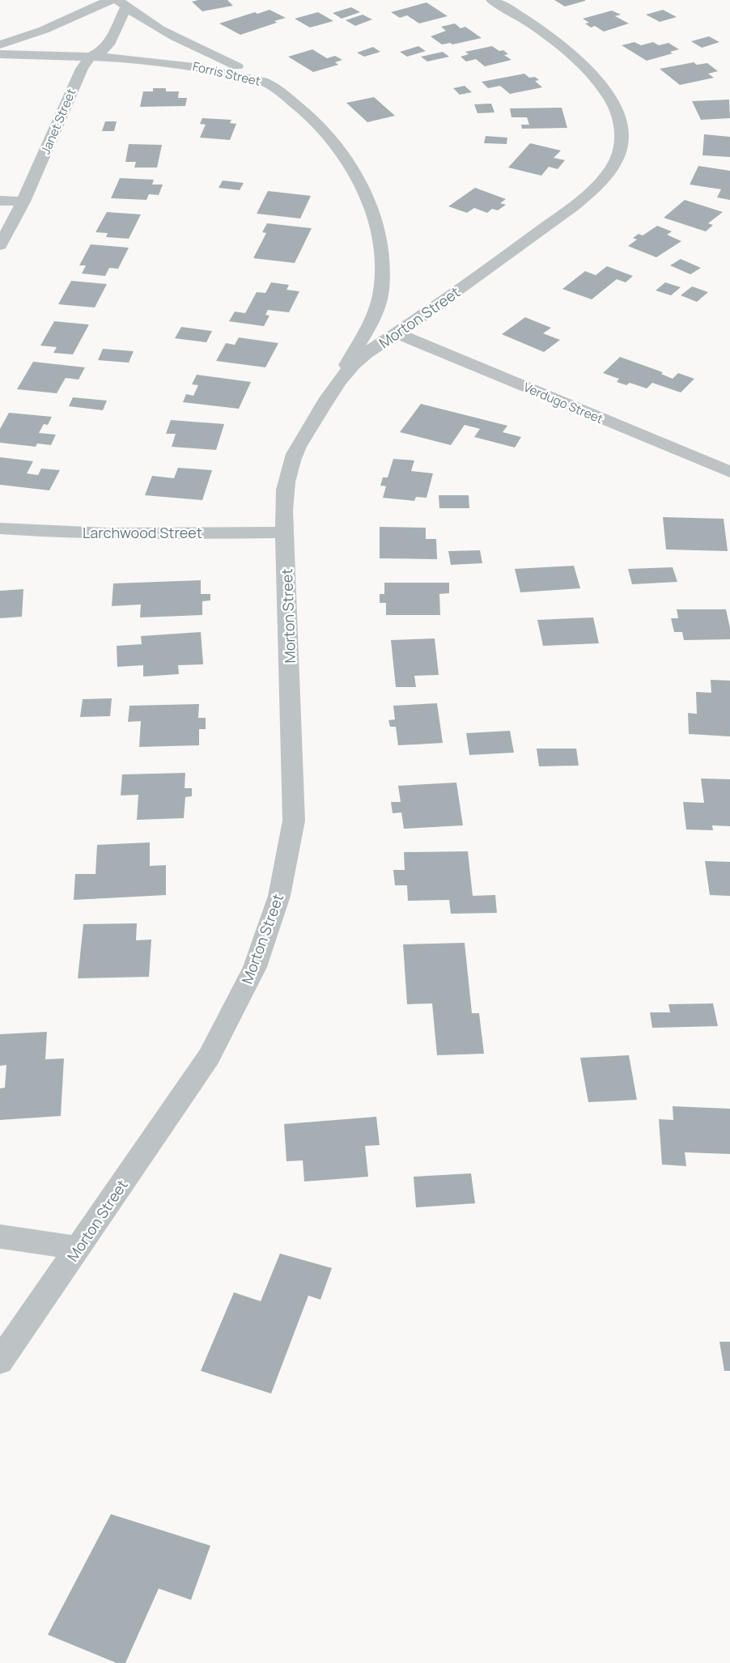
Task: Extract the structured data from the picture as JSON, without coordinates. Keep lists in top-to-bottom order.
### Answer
{
  "streets": {
    "street": [
      "Forris Street",
      "Janet Street",
      "Morton Street",
      "Verdugo Street",
      "Larchwood Street"
    ]
  },
  "crossings": [
    ["Forris Street", "Janet Street"],
    ["Forris Street", "Morton Street"],
    ["Morton Street", "Verdugo Street"],
    ["Morton Street", "Larchwood Street"]
  ]
}
